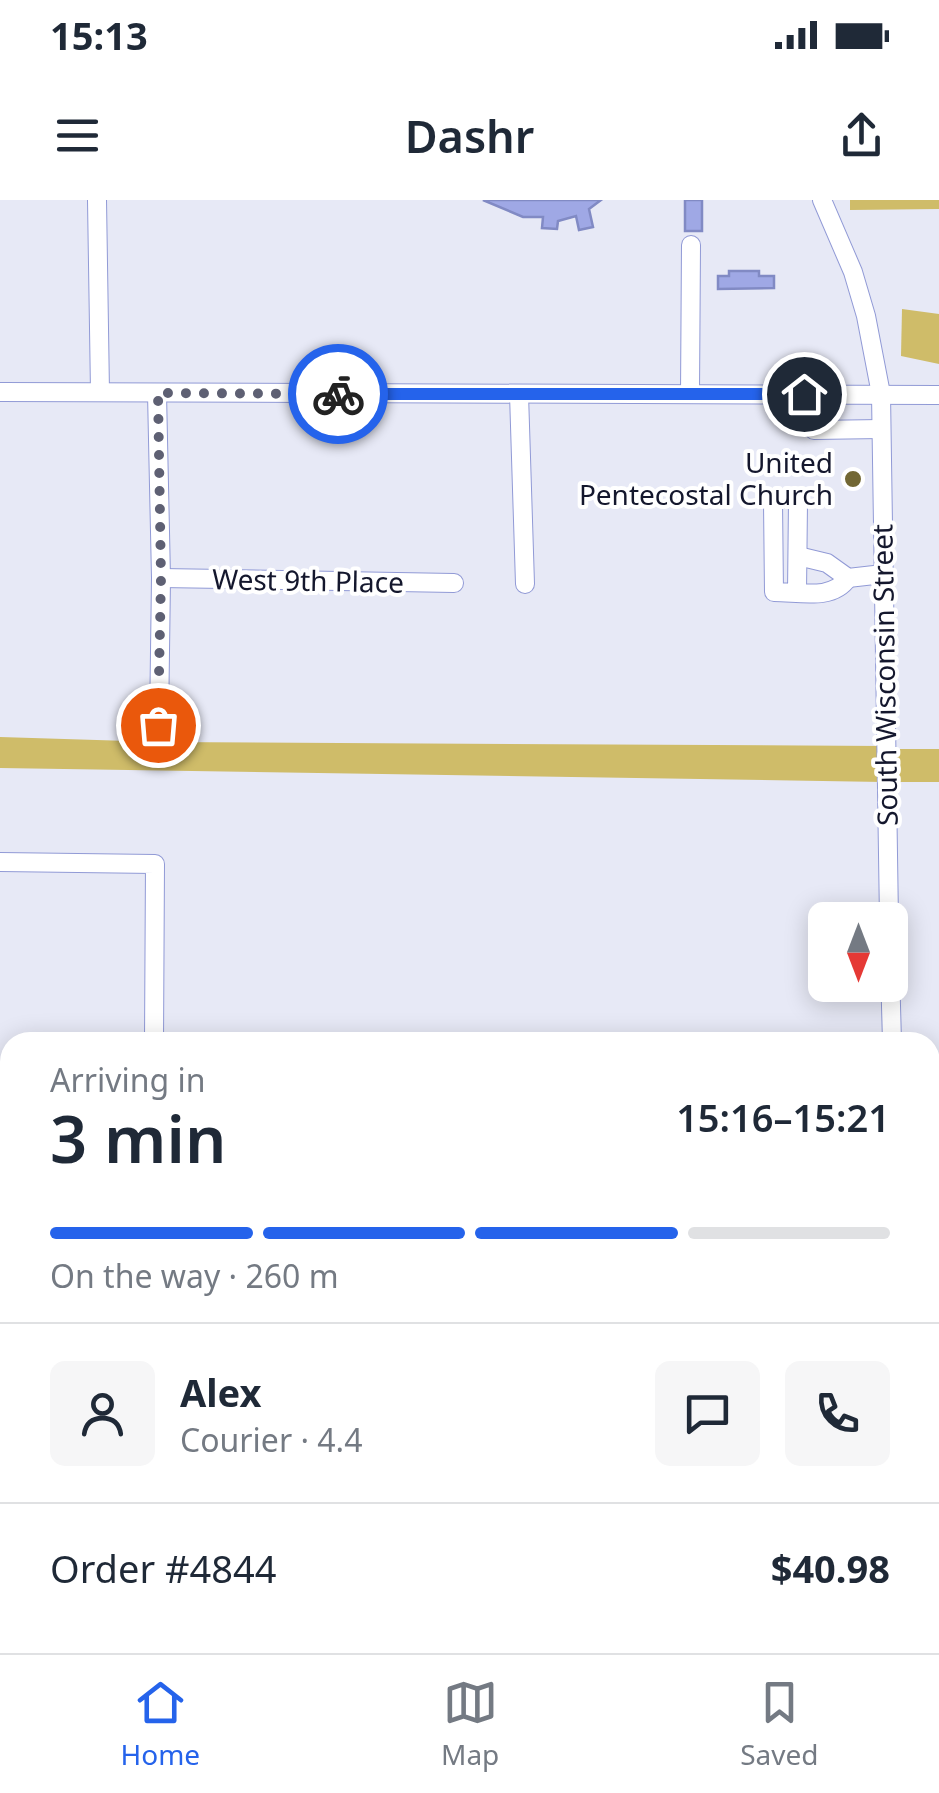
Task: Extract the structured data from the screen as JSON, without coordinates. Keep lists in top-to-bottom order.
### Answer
{
  "streets": {
    "street": ["West 9th Place", "South Wisconsin Street"]
  },
  "places": ["United Pentecostal Church"],
  "north": "bottom",
  "page": {
    "status": "15:13",
    "header": "Dashr",
    "heading": ["3 min", "Arriving in", "15:16–15:21"],
    "panel": [
      "Alex",
      "Courier · 4.4",
      "Order #4844",
      "$40.98"
    ],
    "bar": "On the way · 260 m",
    "tabs": ["Home", "Map", "Saved"]
  }
}
